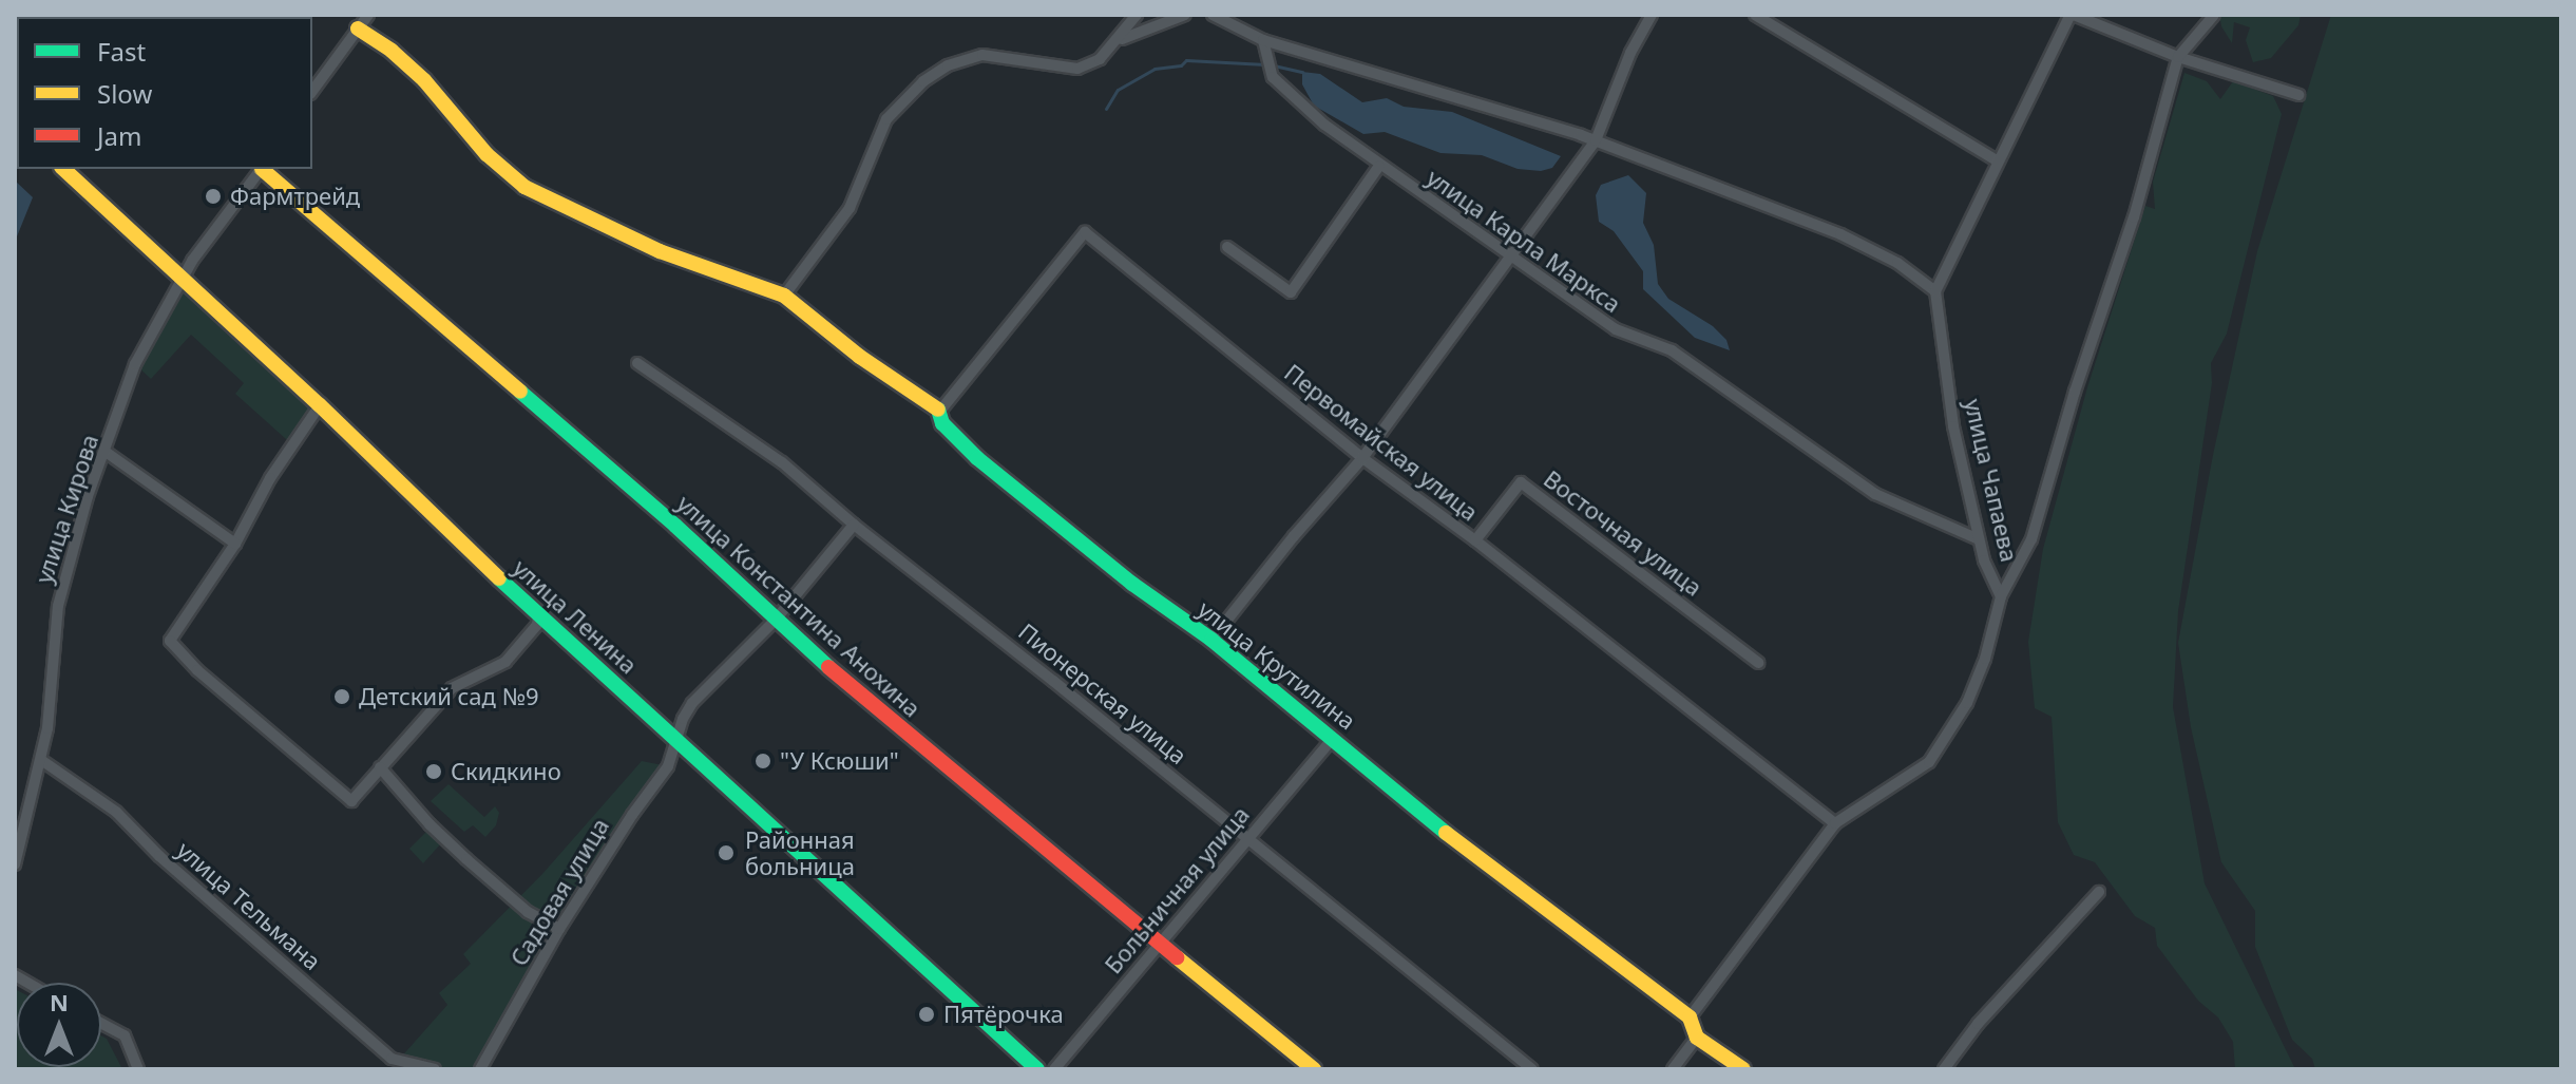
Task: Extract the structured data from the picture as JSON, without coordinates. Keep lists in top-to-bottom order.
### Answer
{
  "streets": {
    "street": [
      "улица Карла Маркса",
      "Первомайская улица",
      "улица Чапаева",
      "улица Кирова",
      "Восточная улица",
      "улица Константина Анохина",
      "улица Ленина",
      "улица Крутилина",
      "Пионерская улица",
      "Больничная улица",
      "Садовая улица",
      "улица Тельмана"
    ]
  },
  "crossings": [
    ["улица Карла Маркса", "улица Чапаева"],
    ["Первомайская улица", "улица Чапаева"],
    ["Первомайская улица", "Восточная улица"],
    ["Первомайская улица", "улица Крутилина"],
    ["улица Чапаева", "улица Крутилина"],
    ["улица Кирова", "улица Ленина"],
    ["улица Кирова", "улица Тельмана"],
    ["улица Константина Анохина", "Больничная улица"],
    ["улица Константина Анохина", "Садовая улица"],
    ["улица Ленина", "Садовая улица"],
    ["улица Крутилина", "Больничная улица"],
    ["Пионерская улица", "Больничная улица"],
    ["Пионерская улица", "Садовая улица"]
  ],
  "places": [
    "Фармтрейд",
    "Детский сад №9",
    "\"У Ксюши\"",
    "Скидкино",
    "Районная больница",
    "Пятёрочка"
  ],
  "legend": ["Fast", "Slow", "Jam"],
  "north": "top"
}
